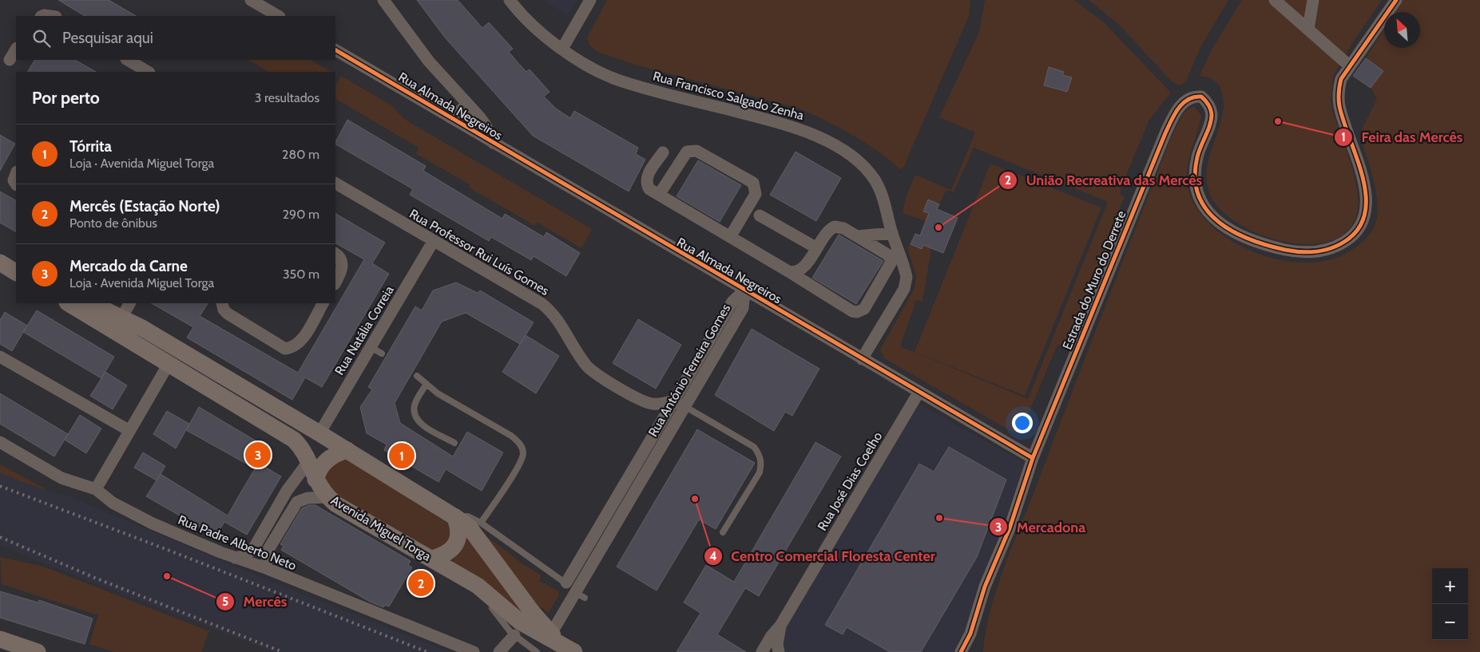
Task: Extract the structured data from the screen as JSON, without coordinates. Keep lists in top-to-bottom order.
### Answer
{
  "streets": {
    "street": [
      "Rua Francisco Salgado Zenha",
      "Rua Almada Negreiros",
      "Rua Professor Rui Luís Gomes",
      "Estrada do Muro do Derrete",
      "Rua Natália Correia",
      "Rua António Ferreira Gomes",
      "Rua José Dias Coelho",
      "Avenida Miguel Torga",
      "Rua Padre Alberto Neto"
    ]
  },
  "crossings": [
    ["Rua Francisco Salgado Zenha", "Rua Almada Negreiros"],
    ["Rua Almada Negreiros", "Estrada do Muro do Derrete"],
    ["Rua Almada Negreiros", "Rua António Ferreira Gomes"],
    ["Rua Almada Negreiros", "Rua José Dias Coelho"],
    ["Rua Professor Rui Luís Gomes", "Rua Natália Correia"],
    ["Rua Professor Rui Luís Gomes", "Rua António Ferreira Gomes"],
    ["Rua Natália Correia", "Avenida Miguel Torga"],
    ["Rua António Ferreira Gomes", "Avenida Miguel Torga"]
  ],
  "places": [
    "Feira das Mercês",
    "União Recreativa das Mercês",
    "Centro Comercial Floresta Center",
    "Mercadona",
    "Mercês"
  ],
  "north": "top left",
  "page": {
    "search": "Pesquisar aqui",
    "heading": ["Por perto", "3 resultados"],
    "list": [
      {
        "mark": "1",
        "name": "Tórrita",
        "note": "Loja · Avenida Miguel Torga",
        "value": "280 m"
      },
      {
        "mark": "2",
        "name": "Mercês (Estação Norte)",
        "note": "Ponto de ônibus",
        "value": "290 m"
      },
      {
        "mark": "3",
        "name": "Mercado da Carne",
        "note": "Loja · Avenida Miguel Torga",
        "value": "350 m"
      }
    ],
    "pins": ["3", "1", "2"],
    "map_buttons": ["+", "−"]
  }
}
